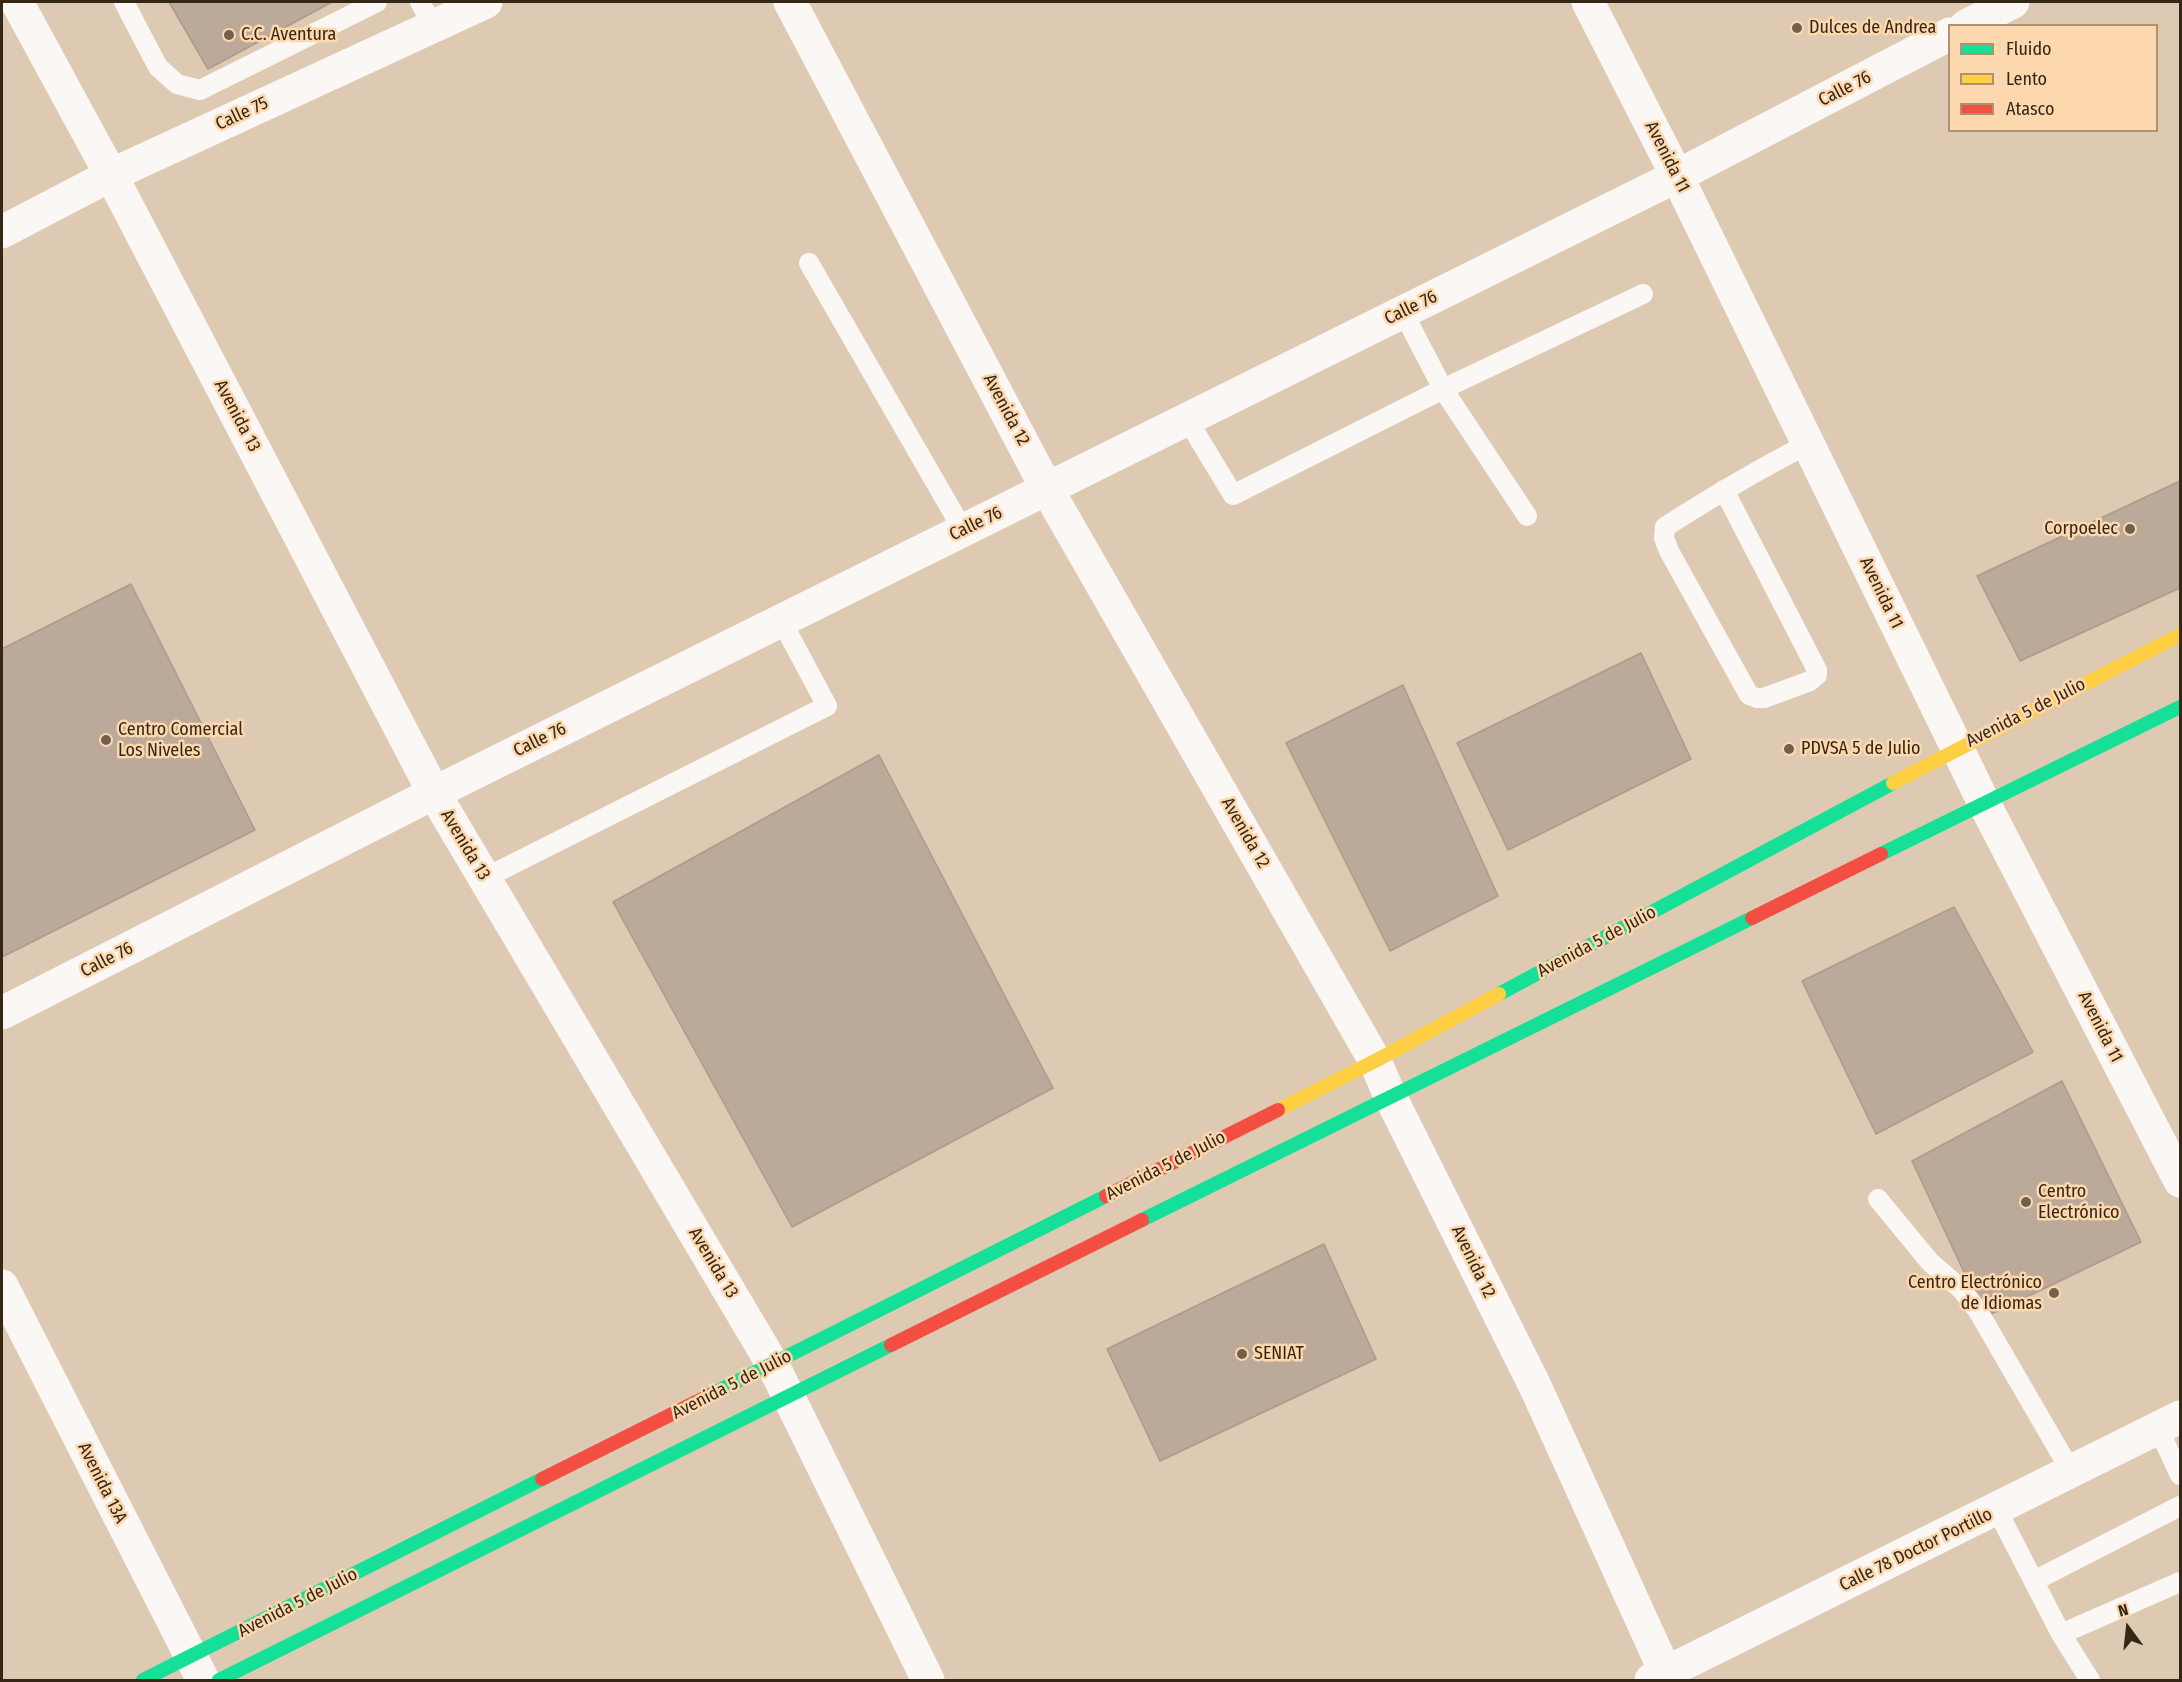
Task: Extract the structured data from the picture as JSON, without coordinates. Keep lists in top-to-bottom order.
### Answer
{
  "streets": {
    "main road": ["Avenida 5 de Julio"],
    "street": [
      "Calle 76",
      "Calle 75",
      "Avenida 11",
      "Avenida 12",
      "Avenida 13",
      "Avenida 13A",
      "Calle 78 Doctor Portillo"
    ]
  },
  "crossings": [
    ["Calle 76", "Avenida 11"],
    ["Calle 76", "Avenida 12"],
    ["Calle 76", "Avenida 13"],
    ["Calle 75", "Avenida 13"],
    ["Avenida 11", "Avenida 5 de Julio"],
    ["Avenida 12", "Avenida 5 de Julio"],
    ["Avenida 12", "Calle 78 Doctor Portillo"],
    ["Avenida 13", "Avenida 5 de Julio"],
    ["Avenida 5 de Julio", "Avenida 13A"]
  ],
  "places": [
    "Dulces de Andrea",
    "C.C. Aventura",
    "Corpoelec",
    "Centro Comercial Los Niveles",
    "PDVSA 5 de Julio",
    "Centro Electrónico",
    "Centro Electrónico de Idiomas",
    "SENIAT"
  ],
  "legend": ["Fluido", "Lento", "Atasco"],
  "north": "top"
}
